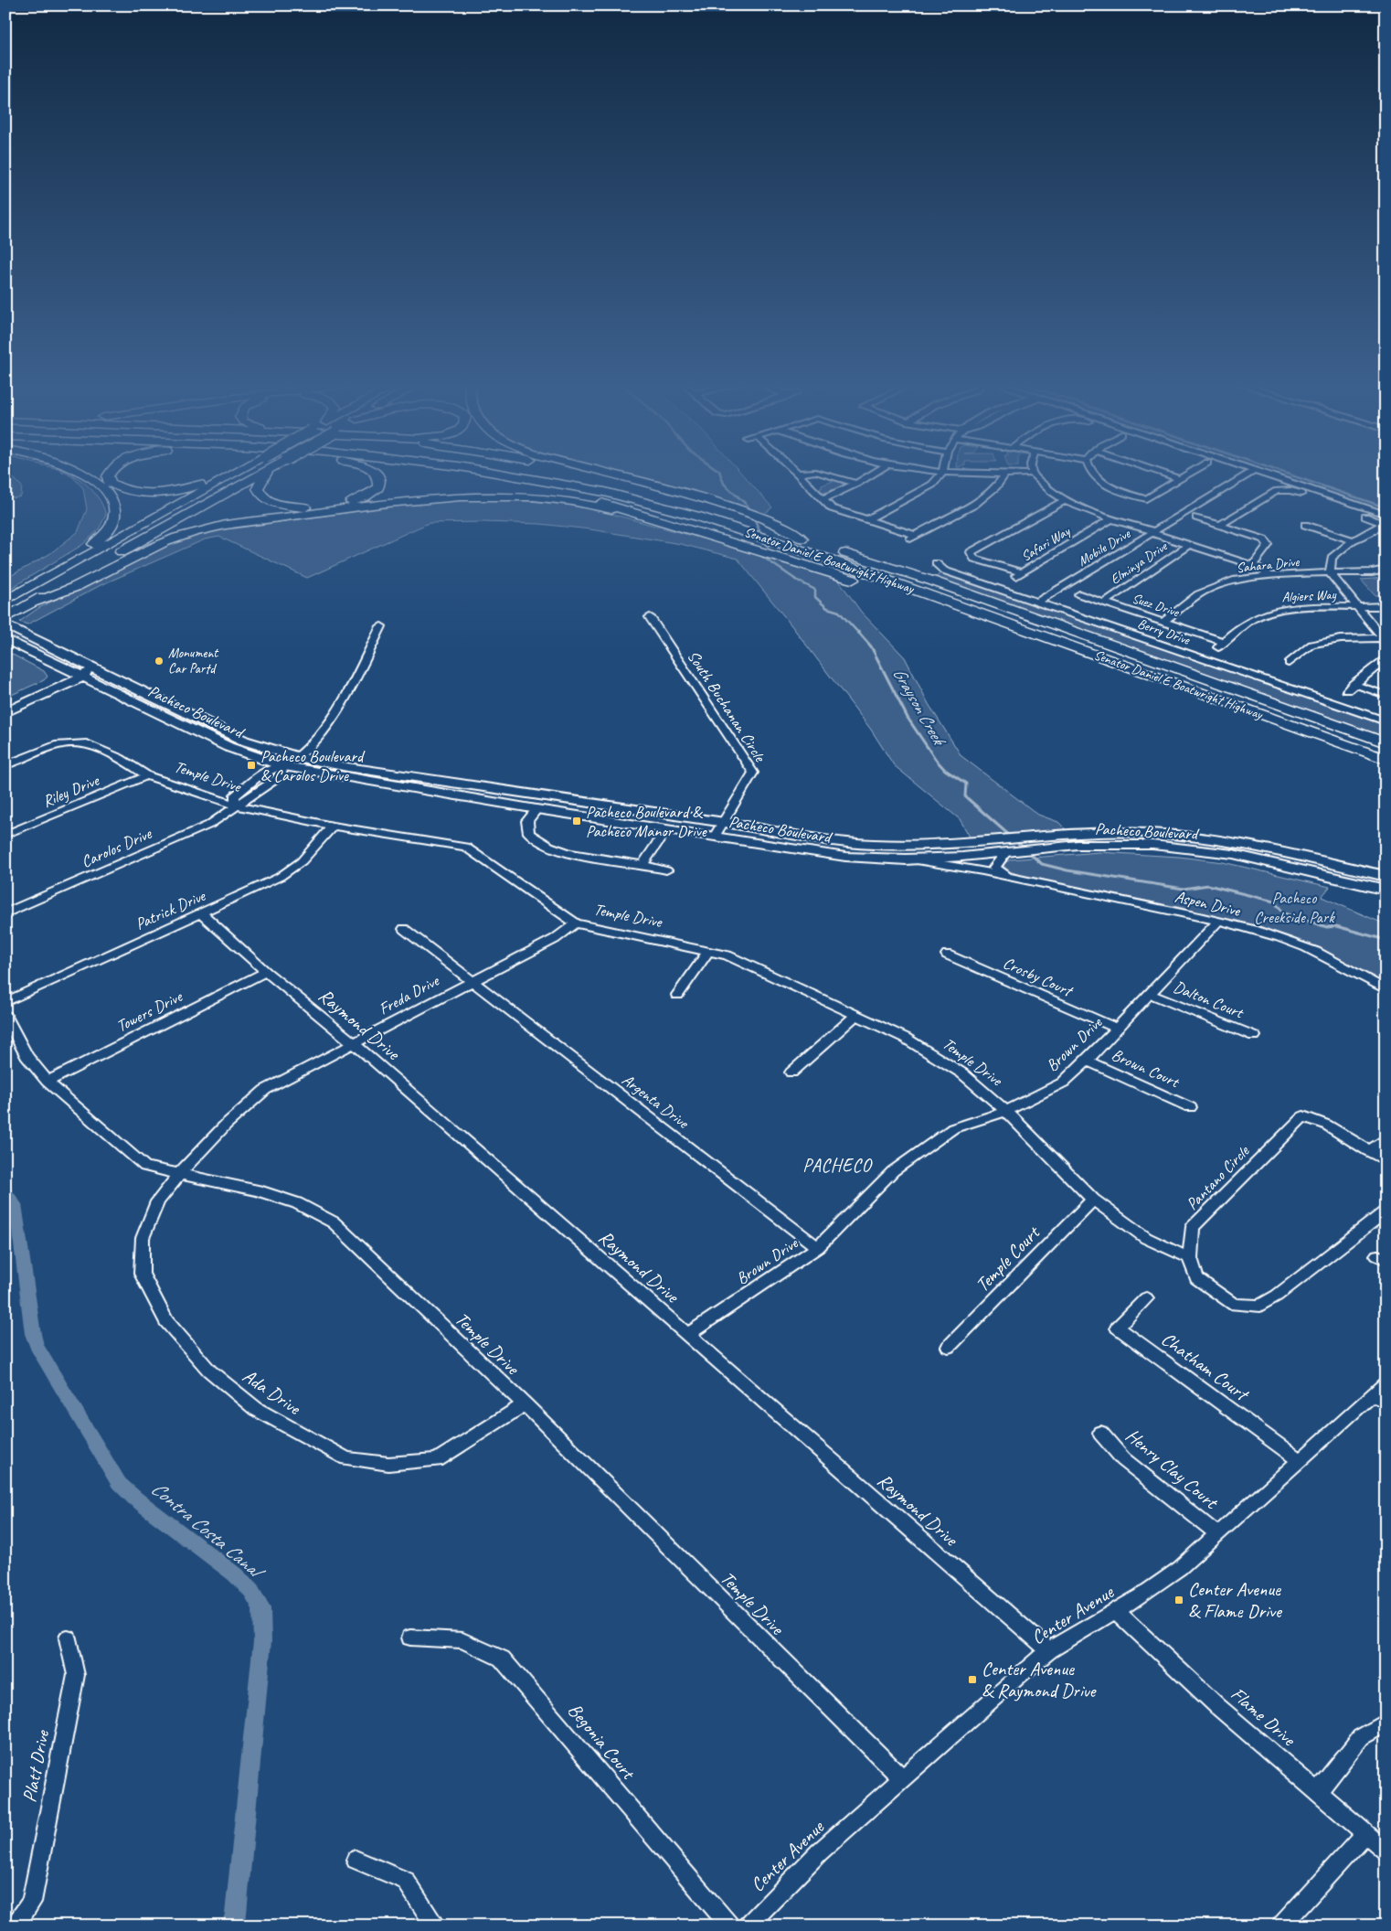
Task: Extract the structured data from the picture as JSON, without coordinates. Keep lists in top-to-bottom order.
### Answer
{
  "streets": {
    "highway": ["Senator Daniel E Boatwright Highway"],
    "main road": ["Pacheco Boulevard"],
    "street": [
      "Safari Way",
      "Mobile Drive",
      "Elminya Drive",
      "Sahara Drive",
      "Algiers Way",
      "Suez Drive",
      "Berry Drive",
      "South Buchanan Circle",
      "Temple Drive",
      "Riley Drive",
      "Carolos Drive",
      "Aspen Drive",
      "Patrick Drive",
      "Crosby Court",
      "Freda Drive",
      "Dalton Court",
      "Towers Drive",
      "Raymond Drive",
      "Brown Drive",
      "Brown Court",
      "Argenta Drive",
      "Pantano Circle",
      "Temple Court",
      "Chatham Court",
      "Ada Drive",
      "Henry Clay Court",
      "Center Avenue",
      "Flame Drive",
      "Begonia Court",
      "Platt Drive"
    ]
  },
  "crossings": [
    ["Mobile Drive", "Berry Drive"],
    ["Elminya Drive", "Suez Drive"],
    ["Sahara Drive", "Suez Drive"],
    ["Algiers Way", "Suez Drive"],
    ["South Buchanan Circle", "Pacheco Boulevard"],
    ["Pacheco Boulevard", "Carolos Drive"],
    ["Pacheco Boulevard", "Aspen Drive"],
    ["Temple Drive", "Riley Drive"],
    ["Temple Drive", "Carolos Drive"],
    ["Temple Drive", "Patrick Drive"],
    ["Temple Drive", "Freda Drive"],
    ["Temple Drive", "Towers Drive"],
    ["Temple Drive", "Brown Drive"],
    ["Temple Drive", "Pantano Circle"],
    ["Temple Drive", "Temple Court"],
    ["Temple Drive", "Ada Drive"],
    ["Temple Drive", "Center Avenue"],
    ["Aspen Drive", "Brown Drive"],
    ["Patrick Drive", "Raymond Drive"],
    ["Crosby Court", "Brown Drive"],
    ["Freda Drive", "Raymond Drive"],
    ["Freda Drive", "Argenta Drive"],
    ["Freda Drive", "Ada Drive"],
    ["Dalton Court", "Brown Drive"],
    ["Towers Drive", "Raymond Drive"],
    ["Raymond Drive", "Brown Drive"],
    ["Raymond Drive", "Center Avenue"],
    ["Brown Drive", "Brown Court"],
    ["Brown Drive", "Argenta Drive"],
    ["Chatham Court", "Center Avenue"],
    ["Henry Clay Court", "Center Avenue"],
    ["Center Avenue", "Flame Drive"]
  ],
  "districts": ["PACHECO"],
  "water": ["Grayson Creek", "Contra Costa Canal"],
  "parks": ["Pacheco Creekside Park"],
  "places": {
    "other": ["Monument Car Partd"],
    "transit": [
      "Pacheco Boulevard & Carolos Drive",
      "Pacheco Boulevard & Pacheco Manor Drive",
      "Center Avenue & Flame Drive",
      "Center Avenue & Raymond Drive"
    ]
  }
}
